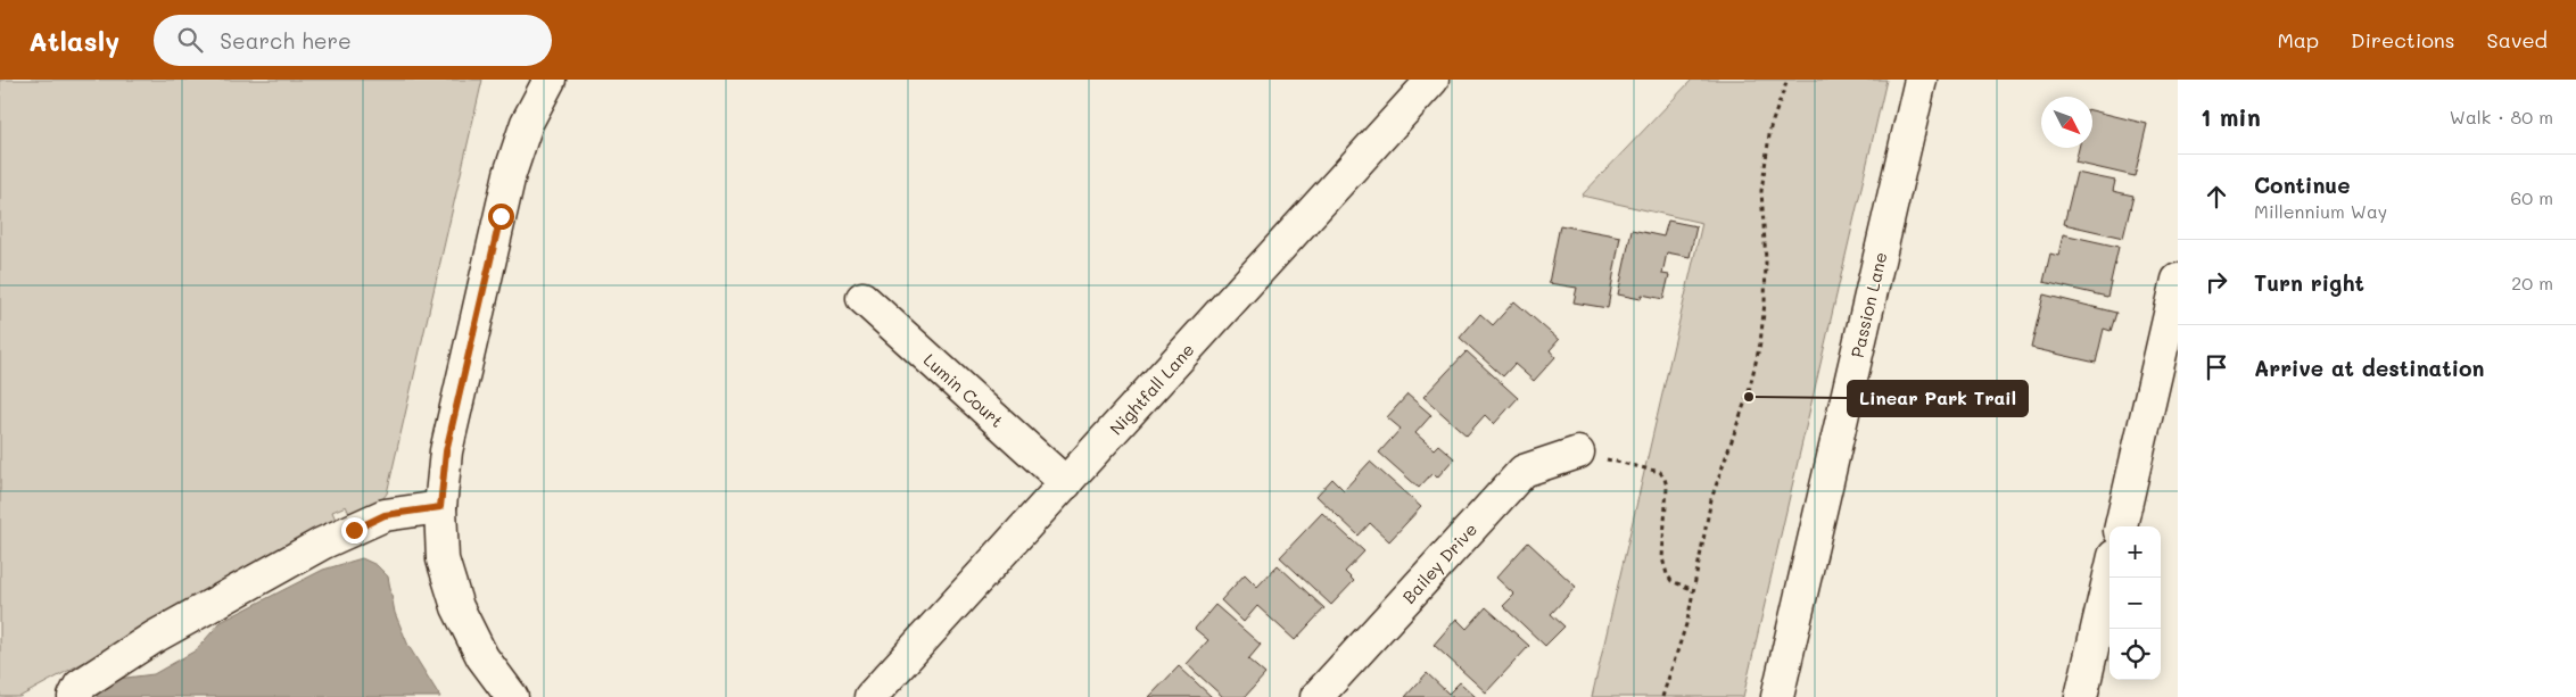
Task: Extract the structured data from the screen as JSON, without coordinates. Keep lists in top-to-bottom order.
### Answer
{
  "streets": {
    "street": [
      "Passion Lane",
      "Nightfall Lane",
      "Lumin Court",
      "Bailey Drive"
    ]
  },
  "crossings": [
    ["Nightfall Lane", "Lumin Court"]
  ],
  "places": ["Linear Park Trail"],
  "north": "bottom right",
  "page": {
    "header": "Atlasly",
    "search": "Search here",
    "nav": ["Map", "Directions", "Saved"],
    "heading": ["1 min", "Walk · 80 m"],
    "list": [
      ["Continue", "Millennium Way", "60 m"],
      ["Turn right", "20 m"],
      "Arrive at destination"
    ],
    "map_buttons": ["+", "−"]
  }
}
